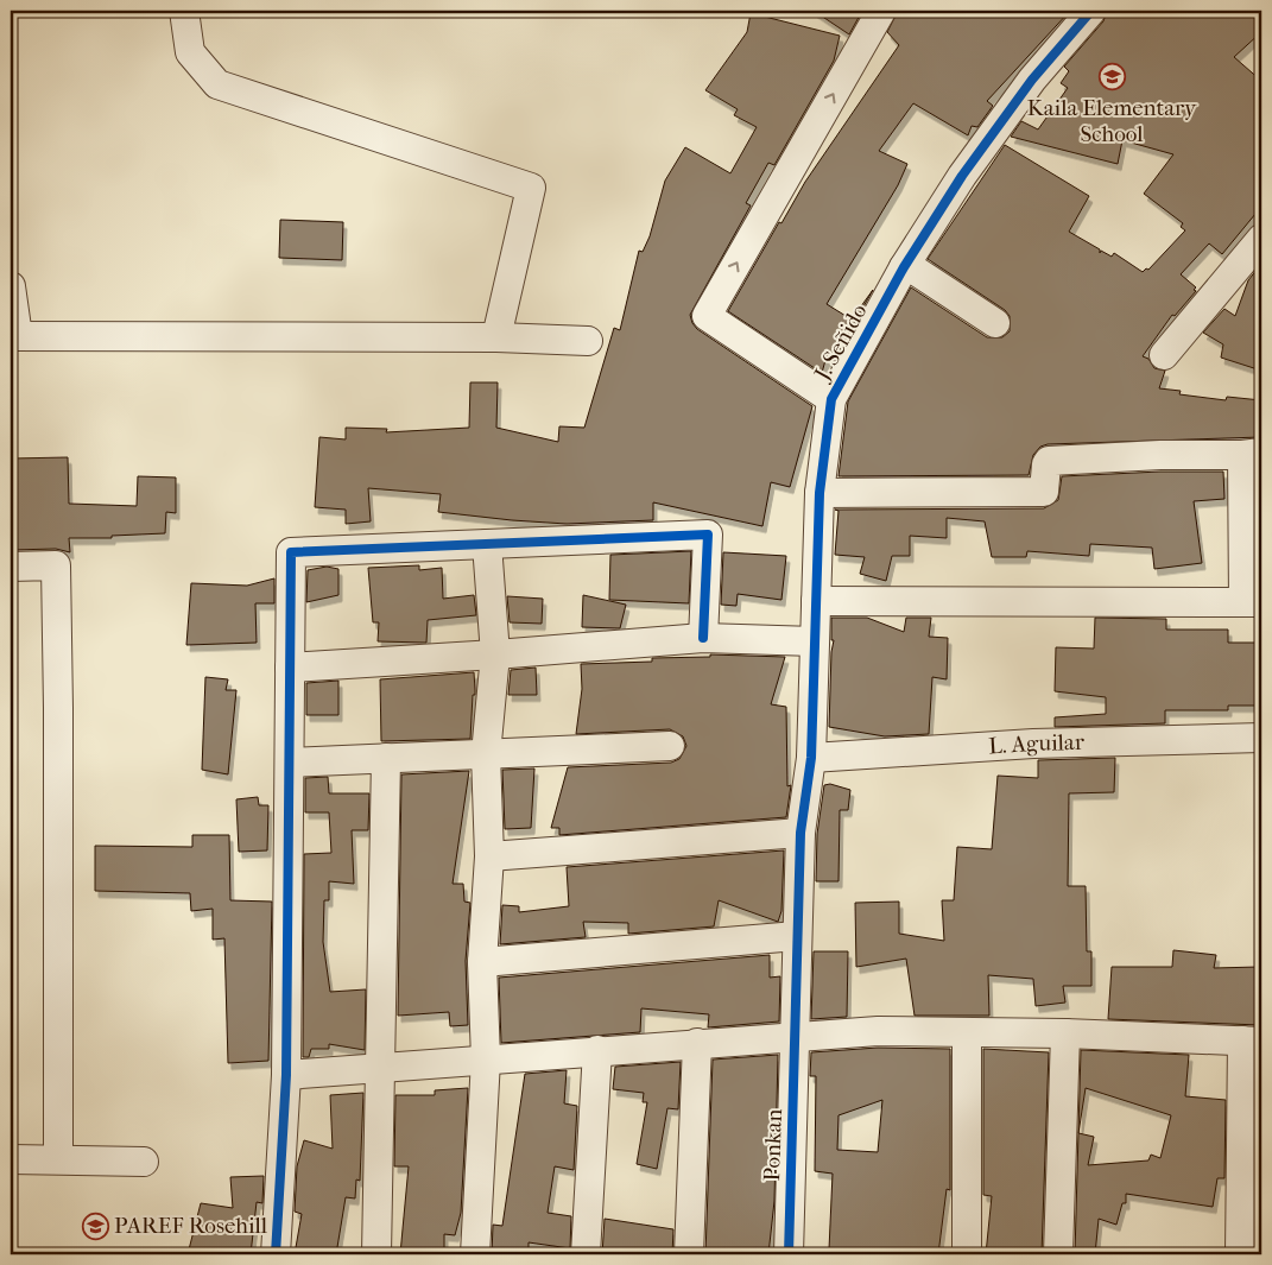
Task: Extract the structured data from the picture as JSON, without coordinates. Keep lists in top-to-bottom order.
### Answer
{
  "streets": {
    "street": ["J. Señido", "L. Aguilar", "Ponkan"]
  },
  "crossings": [
    ["J. Señido", "L. Aguilar"],
    ["J. Señido", "Ponkan"]
  ],
  "places": {
    "school or university": ["Kaila Elementary School", "PAREF Rosehill"]
  }
}
